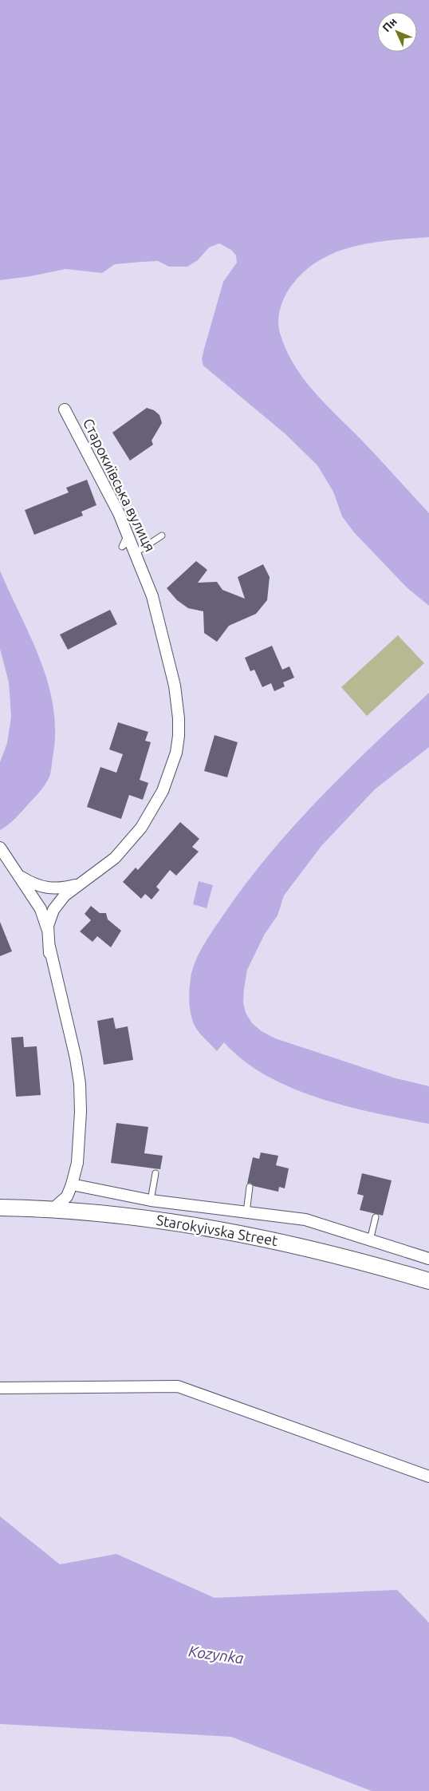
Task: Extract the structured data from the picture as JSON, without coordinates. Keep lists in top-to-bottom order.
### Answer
{
  "streets": {
    "street": ["Старокиївська вулиця", "Starokyivska Street"]
  },
  "water": ["Kozynka"],
  "north": "top left"
}
